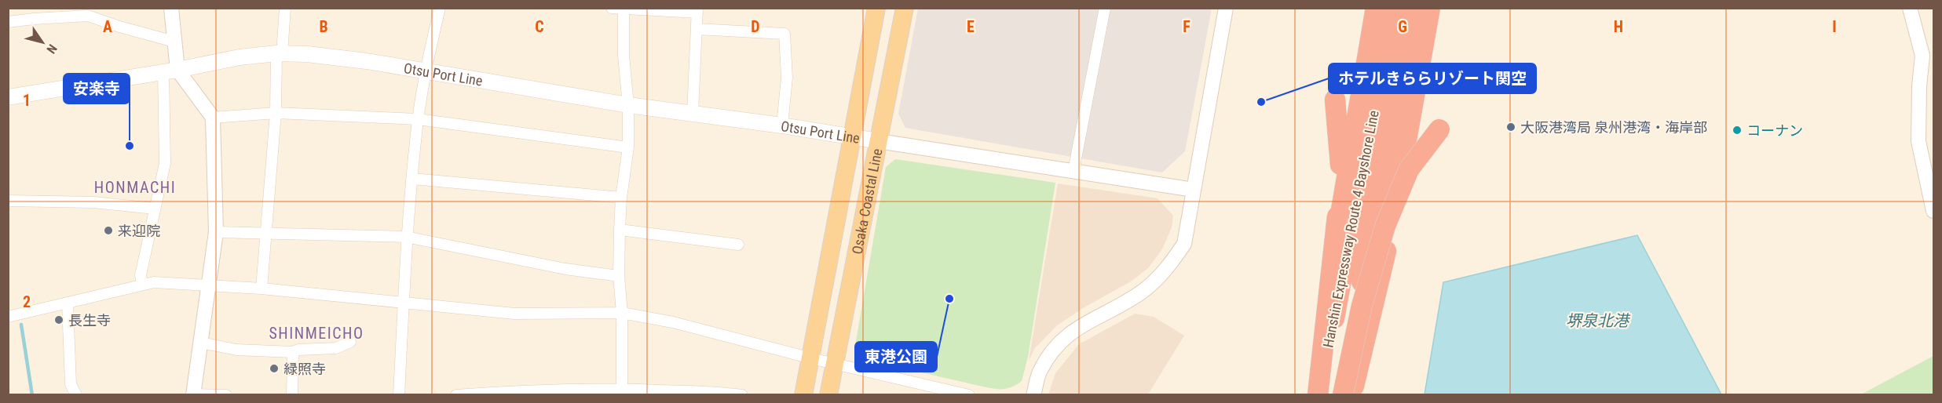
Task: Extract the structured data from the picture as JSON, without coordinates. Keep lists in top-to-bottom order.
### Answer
{
  "streets": {
    "highway": ["Hanshin Expressway Route 4 Bayshore Line"],
    "main road": ["Otsu Port Line", "Osaka Coastal Line"]
  },
  "crossings": [
    ["Otsu Port Line", "Osaka Coastal Line"]
  ],
  "districts": ["HONMACHI", "SHINMEICHO"],
  "water": ["堺泉北港"],
  "places": [
    "ホテルきららリゾート関空",
    "大阪港湾局 泉州港湾・海岸部",
    "コーナン",
    "安楽寺",
    "来迎院",
    "東港公園",
    "長生寺",
    "緑照寺"
  ],
  "north": "bottom right",
  "grid": {
    "columns": [
      "A",
      "B",
      "C",
      "D",
      "E",
      "F",
      "G",
      "H",
      "I"
    ],
    "rows": ["1", "2"]
  }
}
